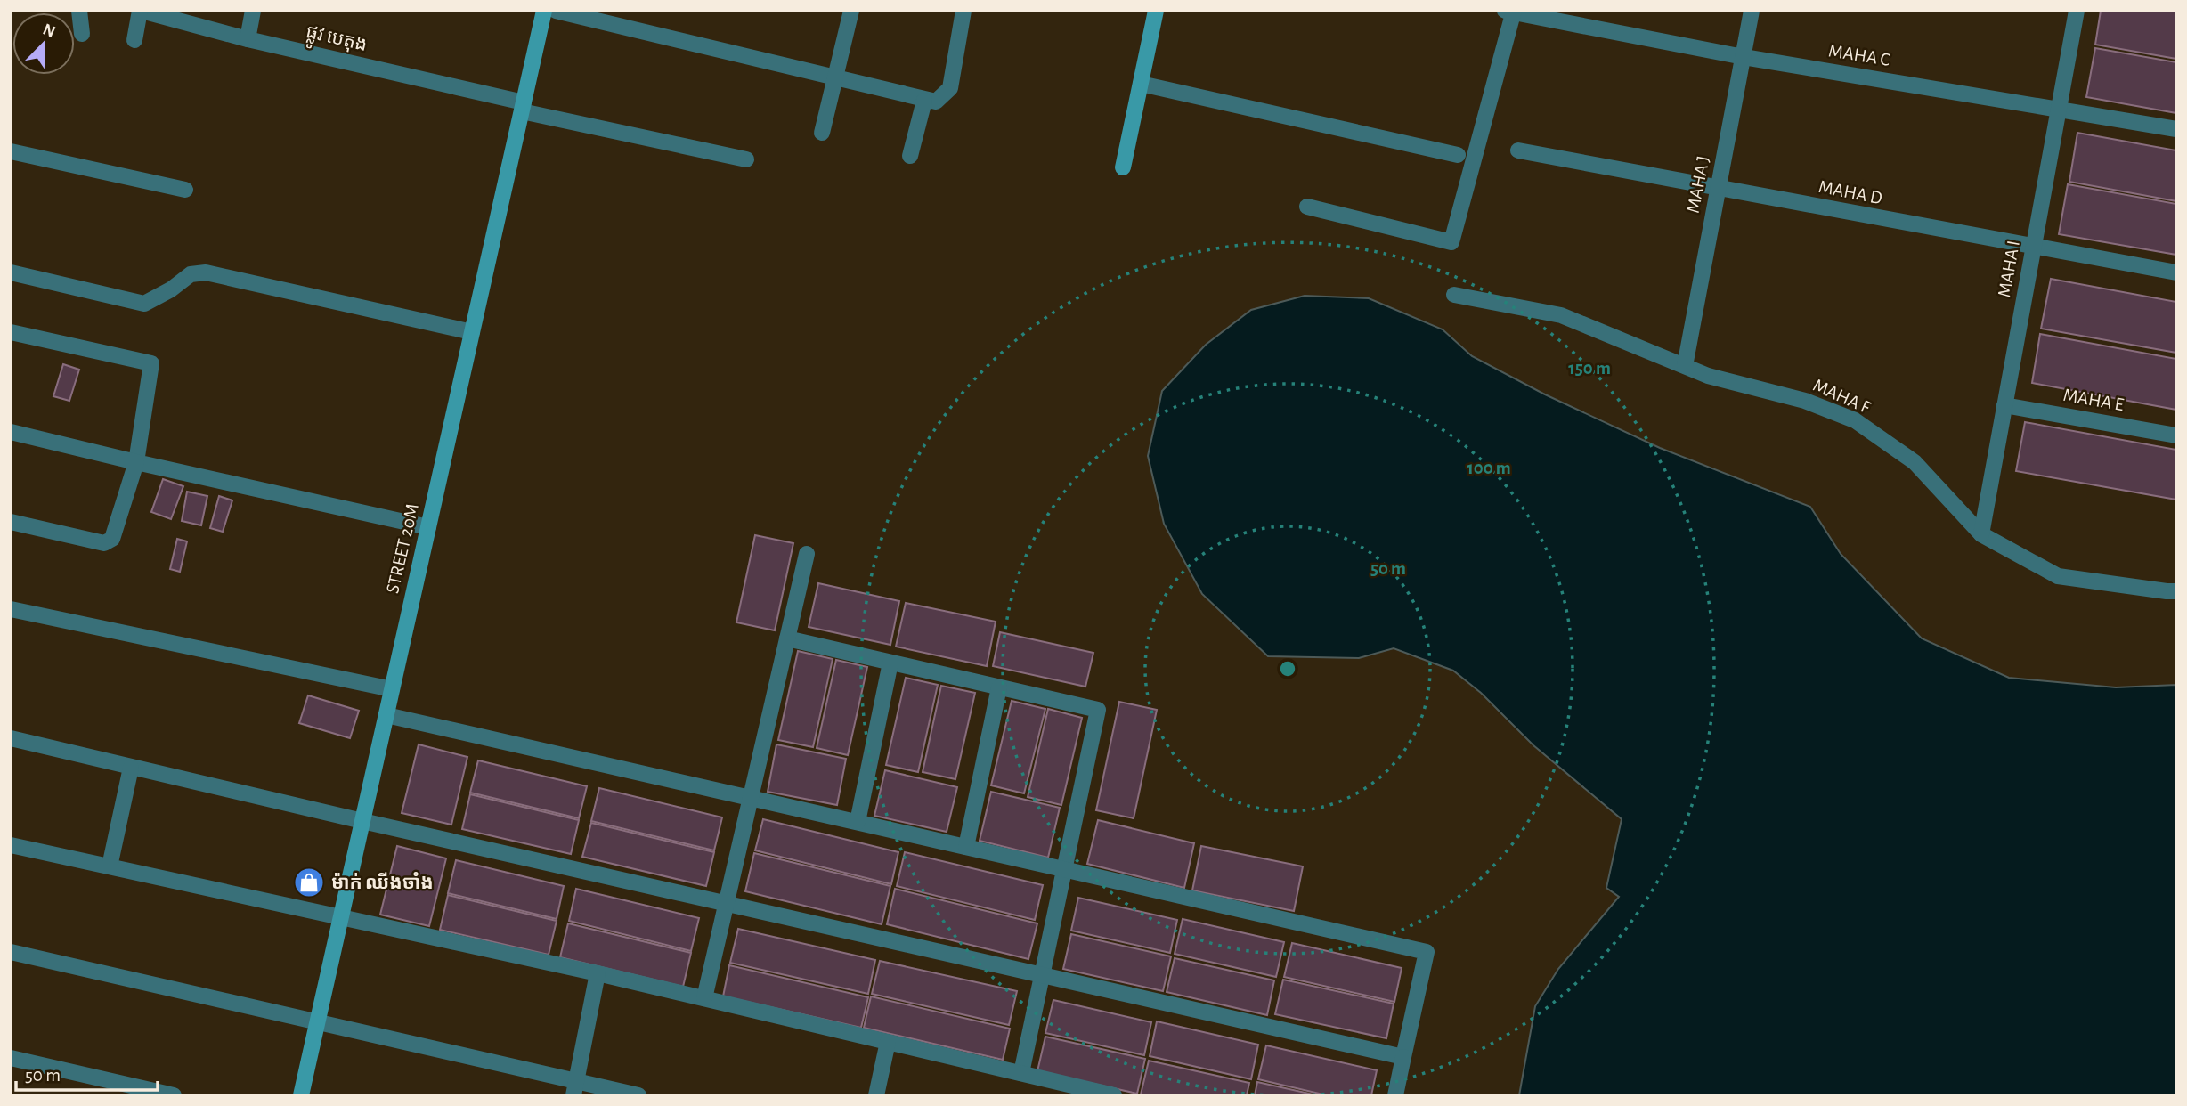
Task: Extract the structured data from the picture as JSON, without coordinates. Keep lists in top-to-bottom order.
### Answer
{
  "streets": {
    "street": [
      "ផ្លូវ បេតុង",
      "MAHA C",
      "MAHA J",
      "MAHA D",
      "MAHA I",
      "MAHA F",
      "MAHA E",
      "STREET 20M"
    ]
  },
  "crossings": [
    ["ផ្លូវ បេតុង", "STREET 20M"],
    ["MAHA C", "MAHA J"],
    ["MAHA C", "MAHA I"],
    ["MAHA J", "MAHA D"],
    ["MAHA J", "MAHA F"],
    ["MAHA D", "MAHA I"],
    ["MAHA I", "MAHA F"],
    ["MAHA I", "MAHA E"]
  ],
  "places": {
    "shop": ["ម៉ាក់ ឈីងចាំង"]
  },
  "scale_bar": "50 m",
  "north": "top right",
  "rings": ["150 m", "100 m", "50 m"]
}
